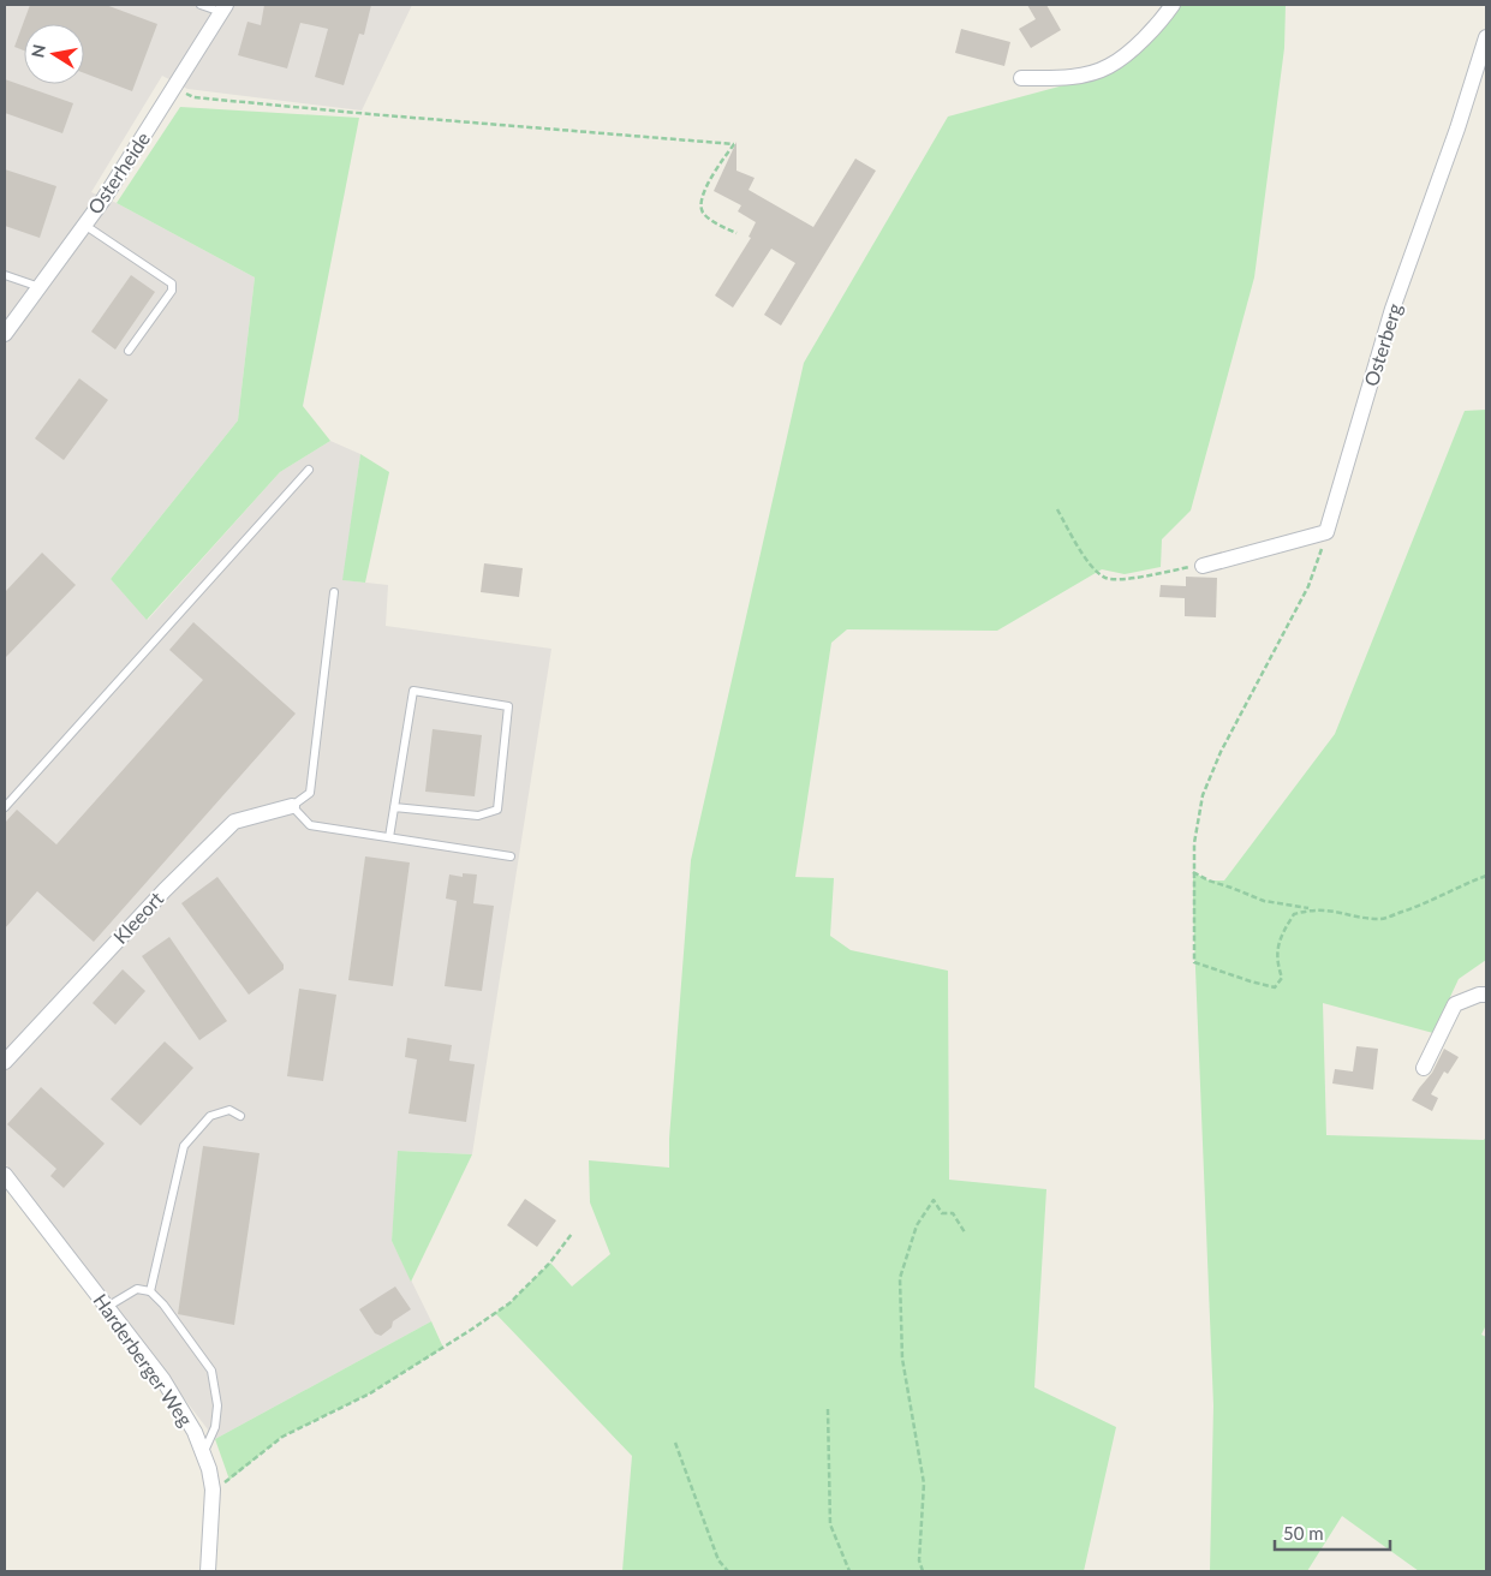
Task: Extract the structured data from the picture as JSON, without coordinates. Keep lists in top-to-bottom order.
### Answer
{
  "streets": {
    "street": [
      "Osterheide",
      "Osterberg",
      "Kleeort",
      "Harderberger Weg"
    ]
  },
  "scale_bar": "50 m",
  "north": "left"
}
